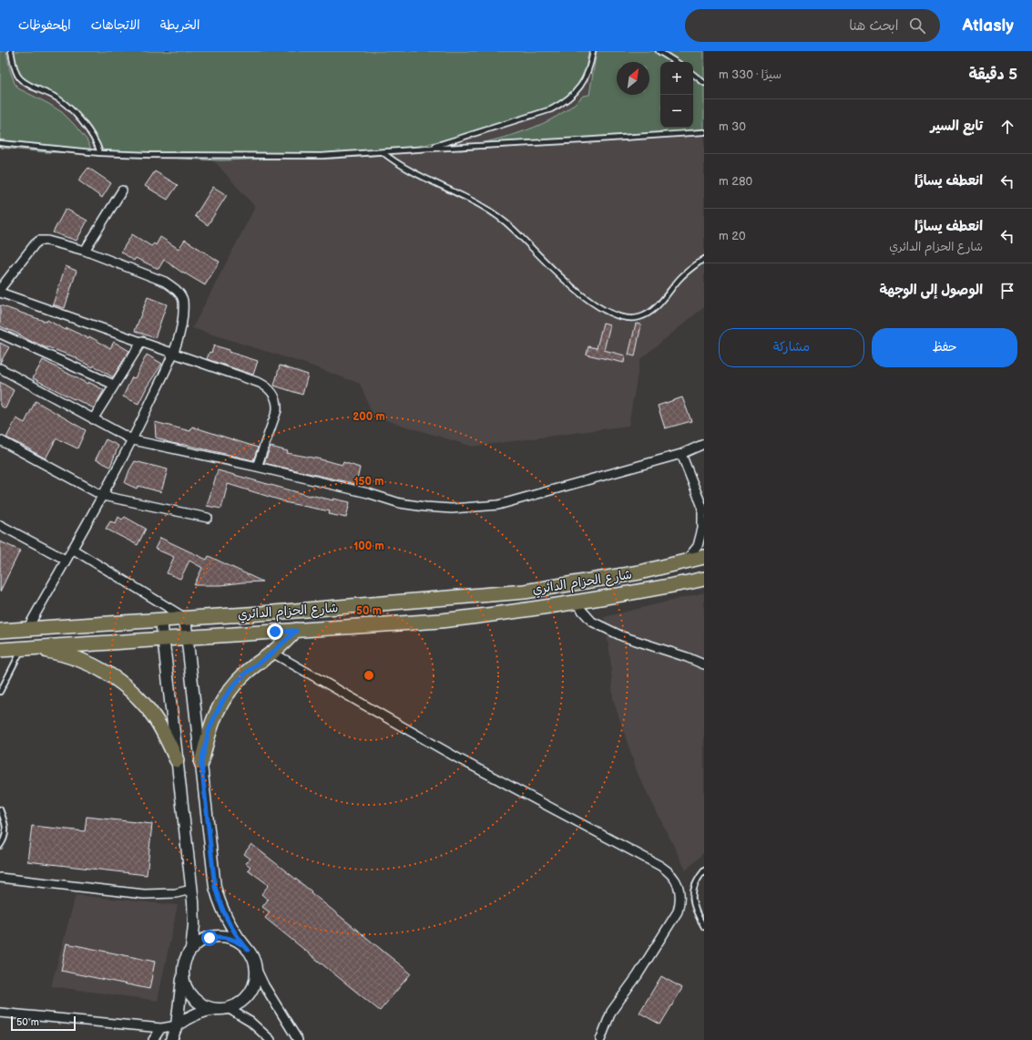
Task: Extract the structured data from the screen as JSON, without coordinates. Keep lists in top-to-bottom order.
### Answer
{
  "streets": {
    "main road": ["شارع الحزام الدائري"]
  },
  "scale_bar": "50 m",
  "north": "top right",
  "page": {
    "header": "Atlasly",
    "search": "ابحث هنا",
    "nav": ["الخريطة", "الاتجاهات", "المحفوظات"],
    "heading": ["5 دقيقة", "سيرًا · 330 m"],
    "map_buttons": ["+", "−"],
    "list": [
      ["تابع السير", "30 m"],
      ["انعطف يسارًا", "280 m"],
      ["انعطف يسارًا", "شارع الحزام الدائري", "20 m"],
      "الوصول إلى الوجهة"
    ],
    "buttons": ["حفظ", "مشاركة"],
    "scale": "50 m"
  },
  "rings": [
    "200 m",
    "150 m",
    "100 m",
    "50 m"
  ]
}
